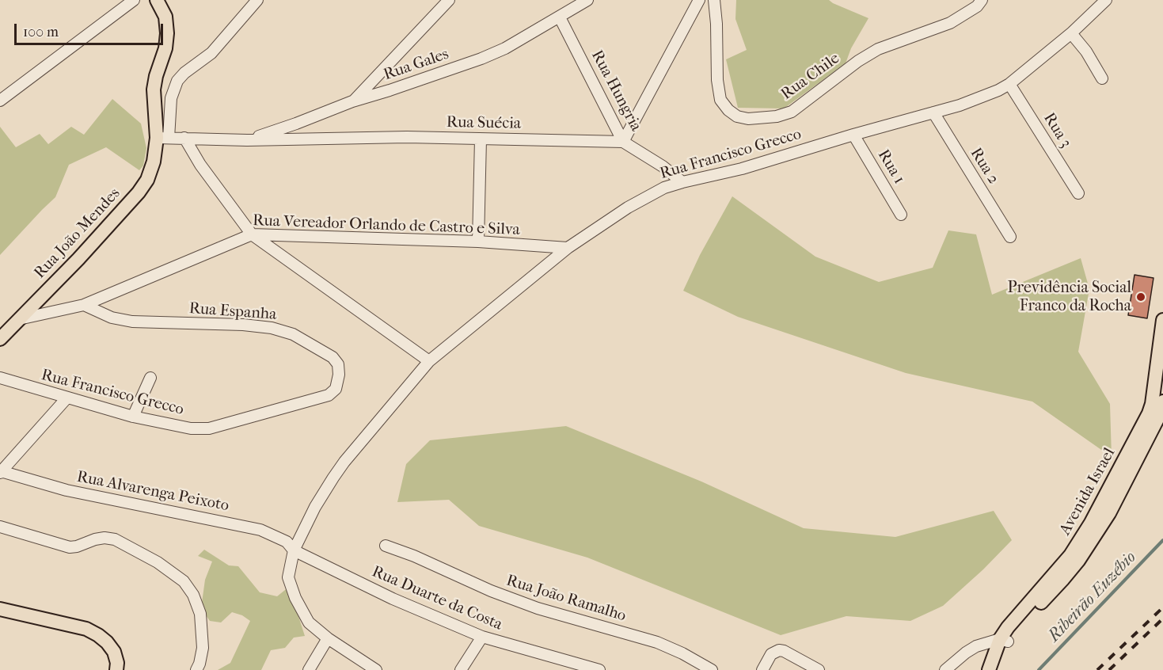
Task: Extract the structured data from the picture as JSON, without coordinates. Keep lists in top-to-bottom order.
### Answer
{
  "streets": {
    "main road": ["Rua João Mendes", "Avenida Israel"],
    "street": [
      "Rua Gales",
      "Rua Chile",
      "Rua Hungria",
      "Rua Suécia",
      "Rua 3",
      "Rua Francisco Grecco",
      "Rua 2",
      "Rua 1",
      "Rua Vereador Orlando de Castro e Silva",
      "Rua Espanha",
      "Rua Alvarenga Peixoto",
      "Rua Duarte da Costa",
      "Rua João Ramalho"
    ]
  },
  "crossings": [
    ["Rua Gales", "Rua Hungria"],
    ["Rua Gales", "Rua Suécia"],
    ["Rua Hungria", "Rua Suécia"],
    ["Rua Hungria", "Rua Francisco Grecco"],
    ["Rua Suécia", "Rua João Mendes"],
    ["Rua 3", "Rua Francisco Grecco"],
    ["Rua Francisco Grecco", "Rua 2"],
    ["Rua Francisco Grecco", "Rua 1"],
    ["Rua Francisco Grecco", "Rua Vereador Orlando de Castro e Silva"],
    ["Rua Francisco Grecco", "Rua Espanha"],
    ["Rua Francisco Grecco", "Rua Alvarenga Peixoto"],
    ["Rua Francisco Grecco", "Rua Duarte da Costa"],
    ["Rua Vereador Orlando de Castro e Silva", "Rua João Mendes"],
    ["Rua Vereador Orlando de Castro e Silva", "Rua Espanha"],
    ["Rua Alvarenga Peixoto", "Rua Duarte da Costa"]
  ],
  "water": ["Ribeirão Euzébio"],
  "places": ["Previdência Social Franco da Rocha"],
  "scale_bar": "100 m"
}
